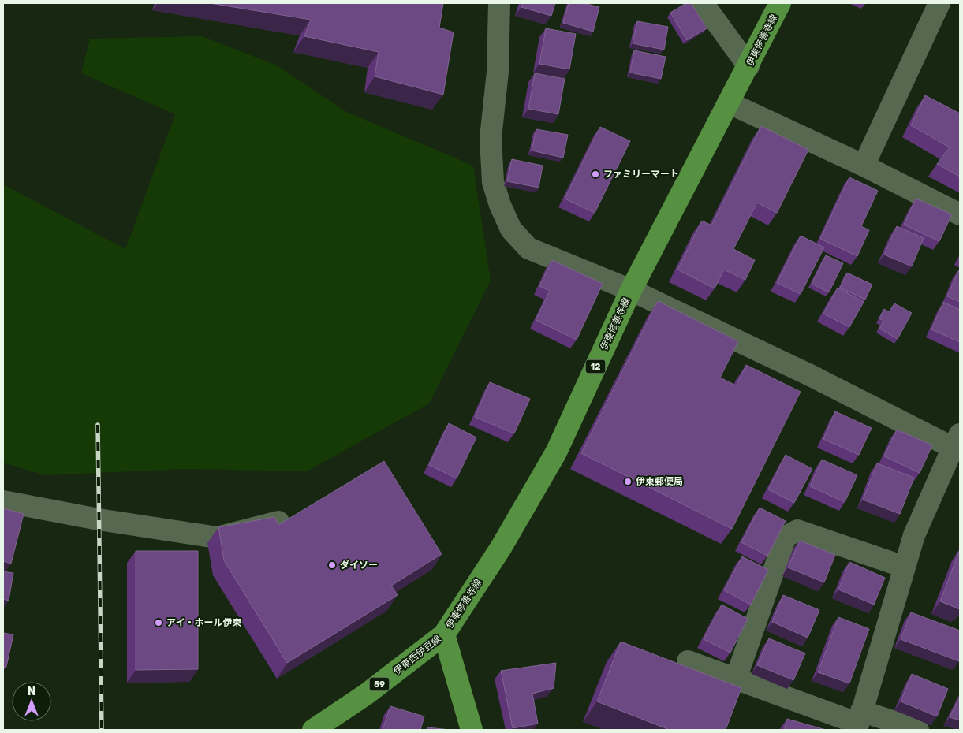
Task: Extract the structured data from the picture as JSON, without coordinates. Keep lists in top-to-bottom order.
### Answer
{
  "streets": {
    "main road": [
      "伊東修善寺線",
      "12",
      "伊東西伊豆線",
      "59"
    ]
  },
  "crossings": [
    ["伊東修善寺線", "伊東西伊豆線"]
  ],
  "places": [
    "ファミリーマート",
    "伊東郵便局",
    "ダイソー",
    "アイ・ホール伊東"
  ],
  "north": "top"
}
